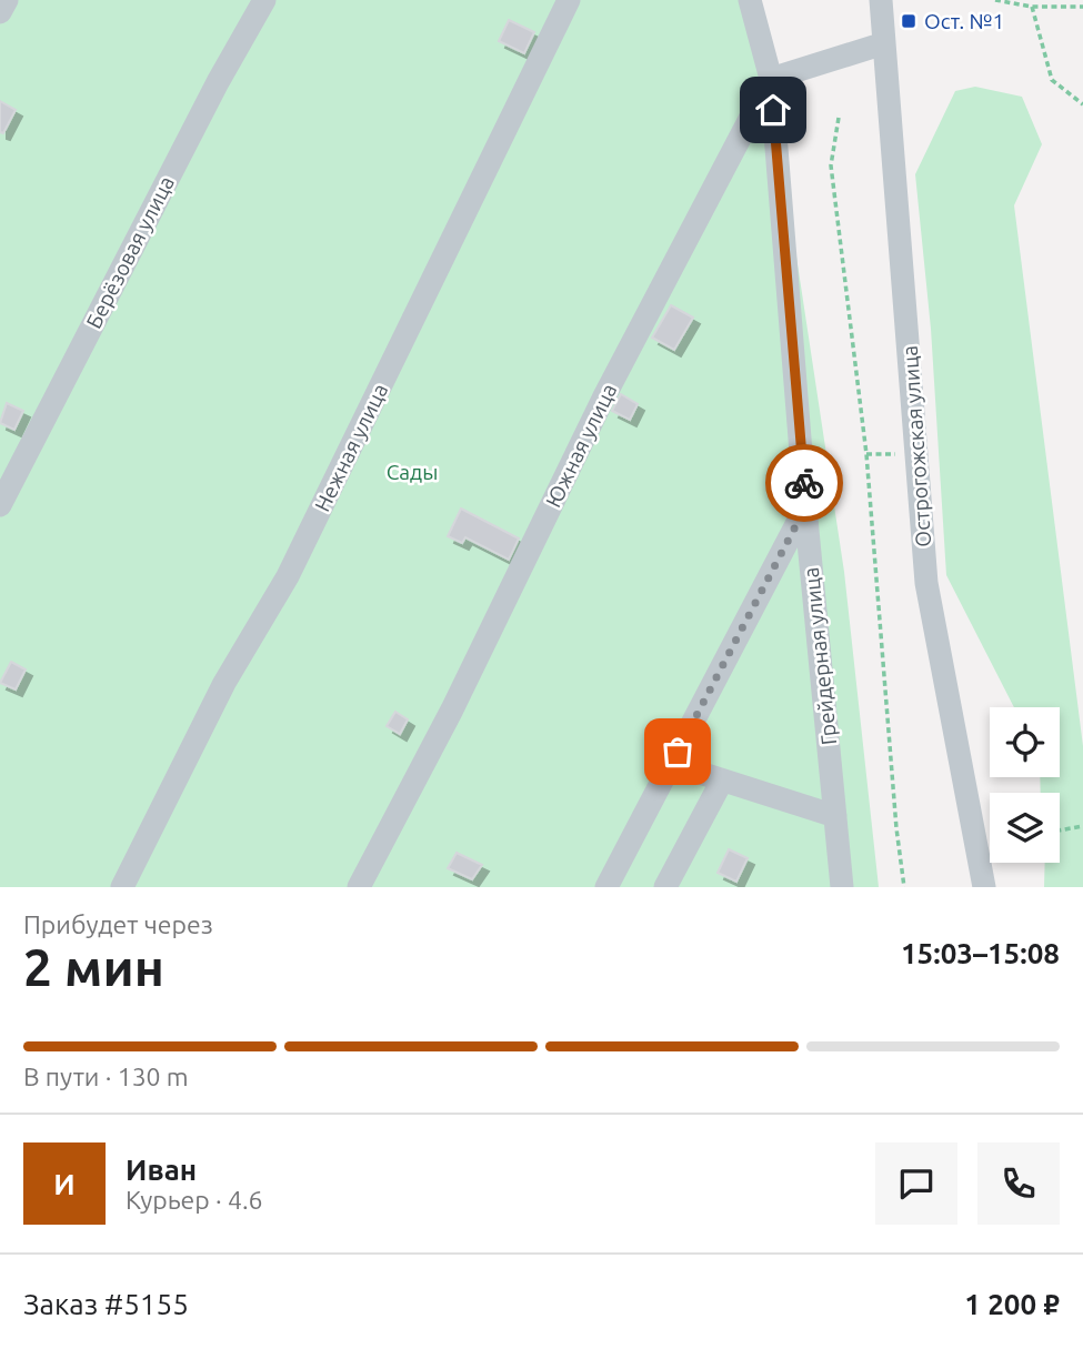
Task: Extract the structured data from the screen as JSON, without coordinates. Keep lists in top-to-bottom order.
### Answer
{
  "streets": {
    "street": [
      "Берёзовая улица",
      "Южная улица",
      "Острогожская улица",
      "Нежная улица",
      "Грейдерная улица"
    ]
  },
  "crossings": [
    ["Южная улица", "Грейдерная улица"]
  ],
  "parks": ["Сады"],
  "places": {
    "transit": ["Ост. №1"]
  },
  "page": {
    "heading": ["2 мин", "Прибудет через", "15:03–15:08"],
    "panel": [
      "Иван",
      "Курьер · 4.6",
      "Заказ #5155",
      "1 200 ₽"
    ],
    "bar": "В пути · 130 m",
    "round": "И"
  }
}
